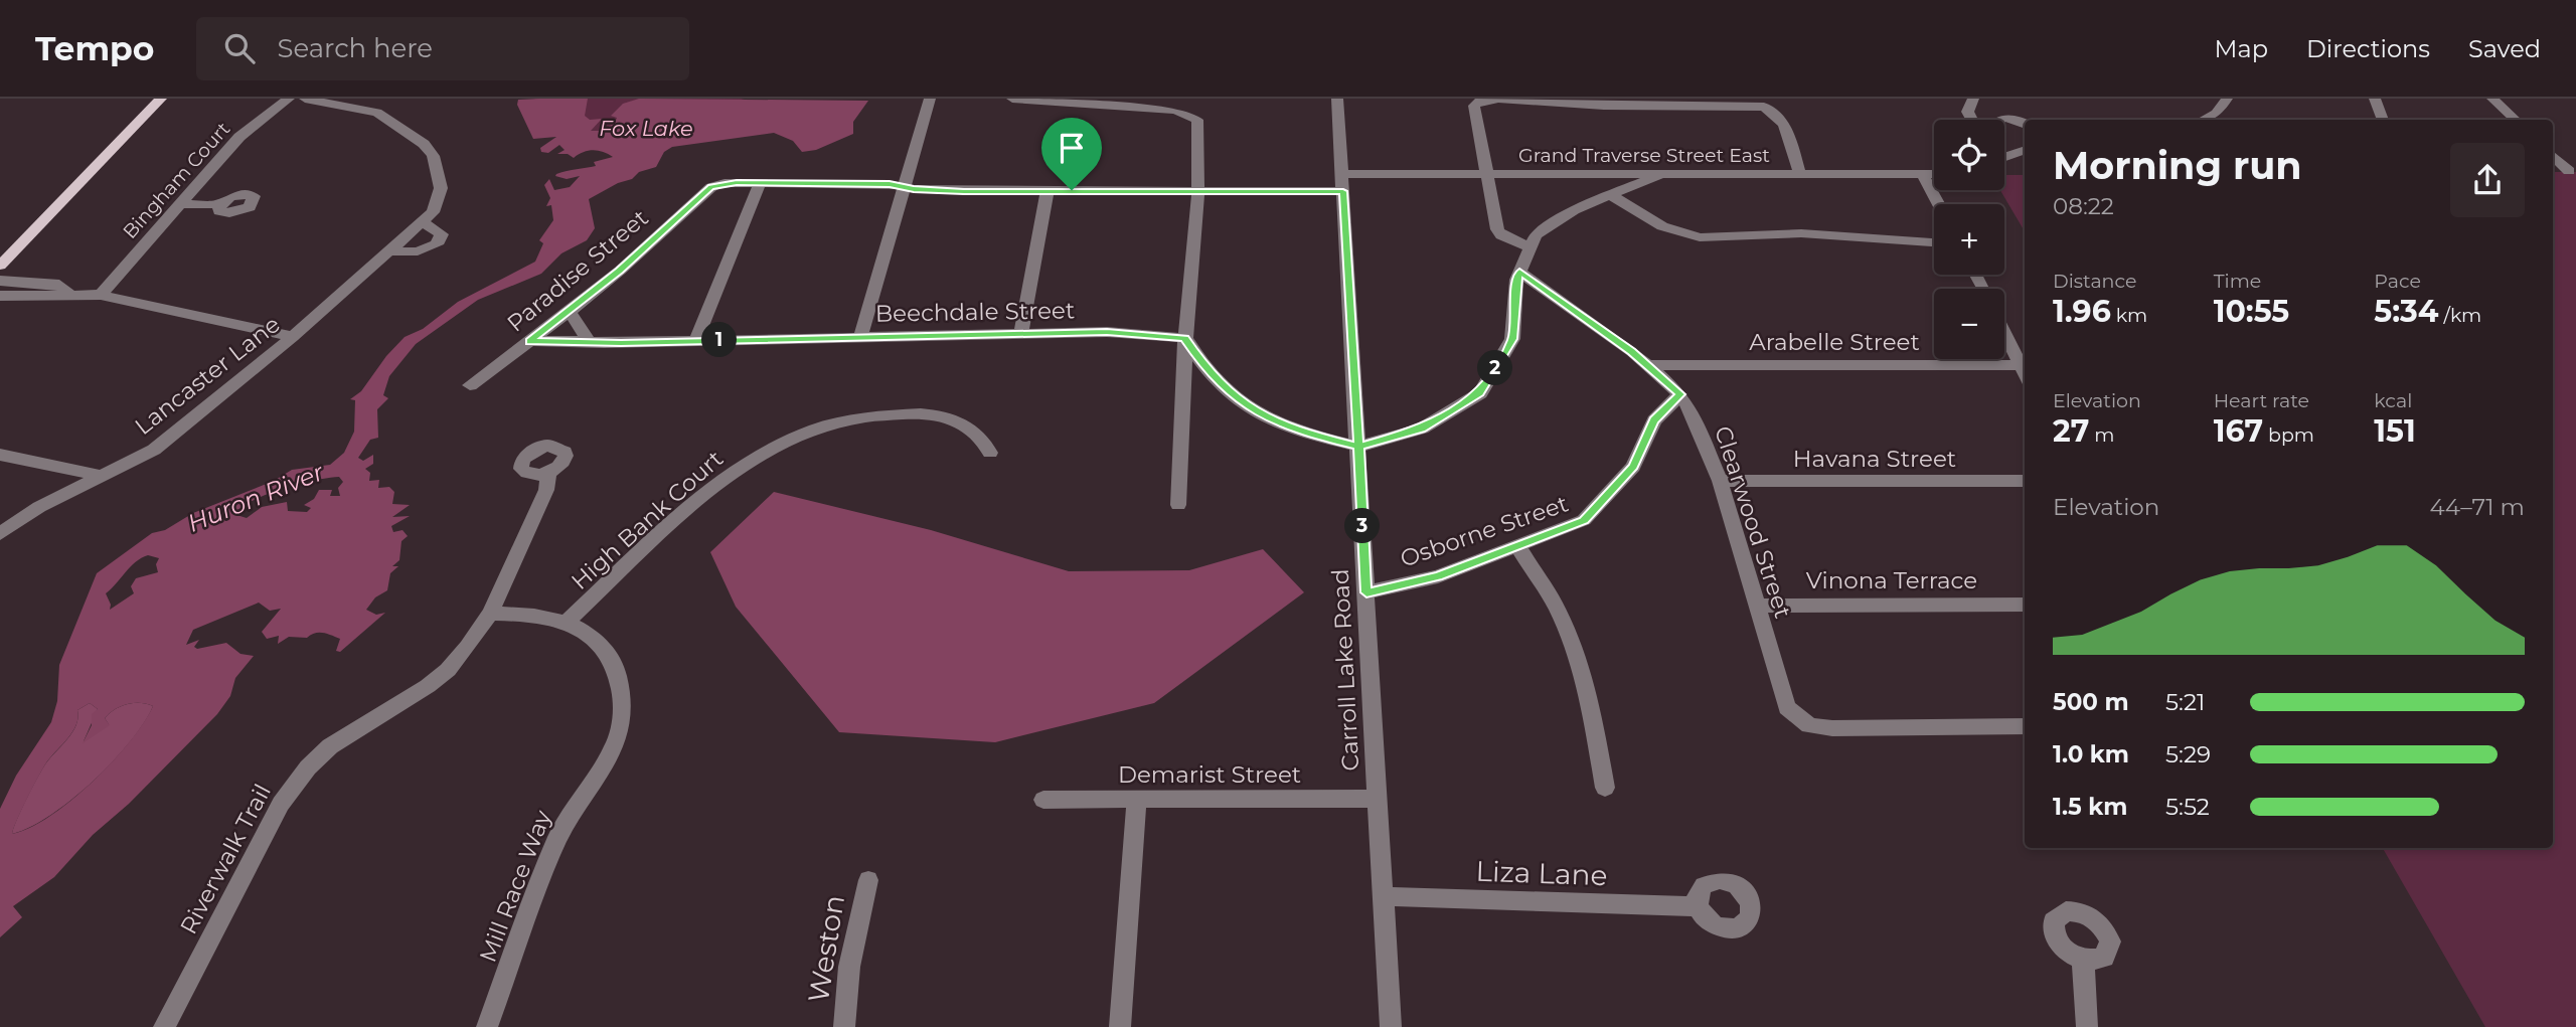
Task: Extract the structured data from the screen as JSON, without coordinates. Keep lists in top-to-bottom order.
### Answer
{
  "streets": {
    "street": [
      "Grand Traverse Street East",
      "Bingham Court",
      "Paradise Street",
      "Beechdale Street",
      "Arabelle Street",
      "Lancaster Lane",
      "Havana Street",
      "High Bank Court",
      "Clearwood Street",
      "Osborne Street",
      "Vinona Terrace",
      "Carroll Lake Road",
      "Demarist Street",
      "Riverwalk Trail",
      "Liza Lane",
      "Mill Race Way",
      "Weston"
    ]
  },
  "crossings": [
    ["Grand Traverse Street East", "Paradise Street"],
    ["Grand Traverse Street East", "Carroll Lake Road"],
    ["Paradise Street", "Beechdale Street"],
    ["Arabelle Street", "Clearwood Street"],
    ["Havana Street", "Clearwood Street"],
    ["High Bank Court", "Mill Race Way"],
    ["Clearwood Street", "Osborne Street"],
    ["Clearwood Street", "Vinona Terrace"],
    ["Osborne Street", "Carroll Lake Road"],
    ["Carroll Lake Road", "Demarist Street"],
    ["Carroll Lake Road", "Liza Lane"],
    ["Riverwalk Trail", "Mill Race Way"]
  ],
  "water": ["Fox Lake", "Huron River"],
  "page": {
    "header": "Tempo",
    "search": "Search here",
    "nav": ["Map", "Directions", "Saved"],
    "map_buttons": ["+", "−"],
    "heading": ["Morning run", "08:22"],
    "stats": [
      ["Distance", "1.96 km"],
      ["Time", "10:55"],
      ["Pace", "5:34 /km"],
      ["Elevation", "27 m"],
      ["Heart rate", "167 bpm"],
      ["kcal", "151"]
    ],
    "pins": ["1", "2", "3"],
    "chart": ["Elevation", "44–71 m"],
    "list": [
      {
        "name": "500 m",
        "note": "5:21"
      },
      {
        "name": "1.0 km",
        "note": "5:29"
      },
      {
        "name": "1.5 km",
        "note": "5:52"
      }
    ]
  }
}
